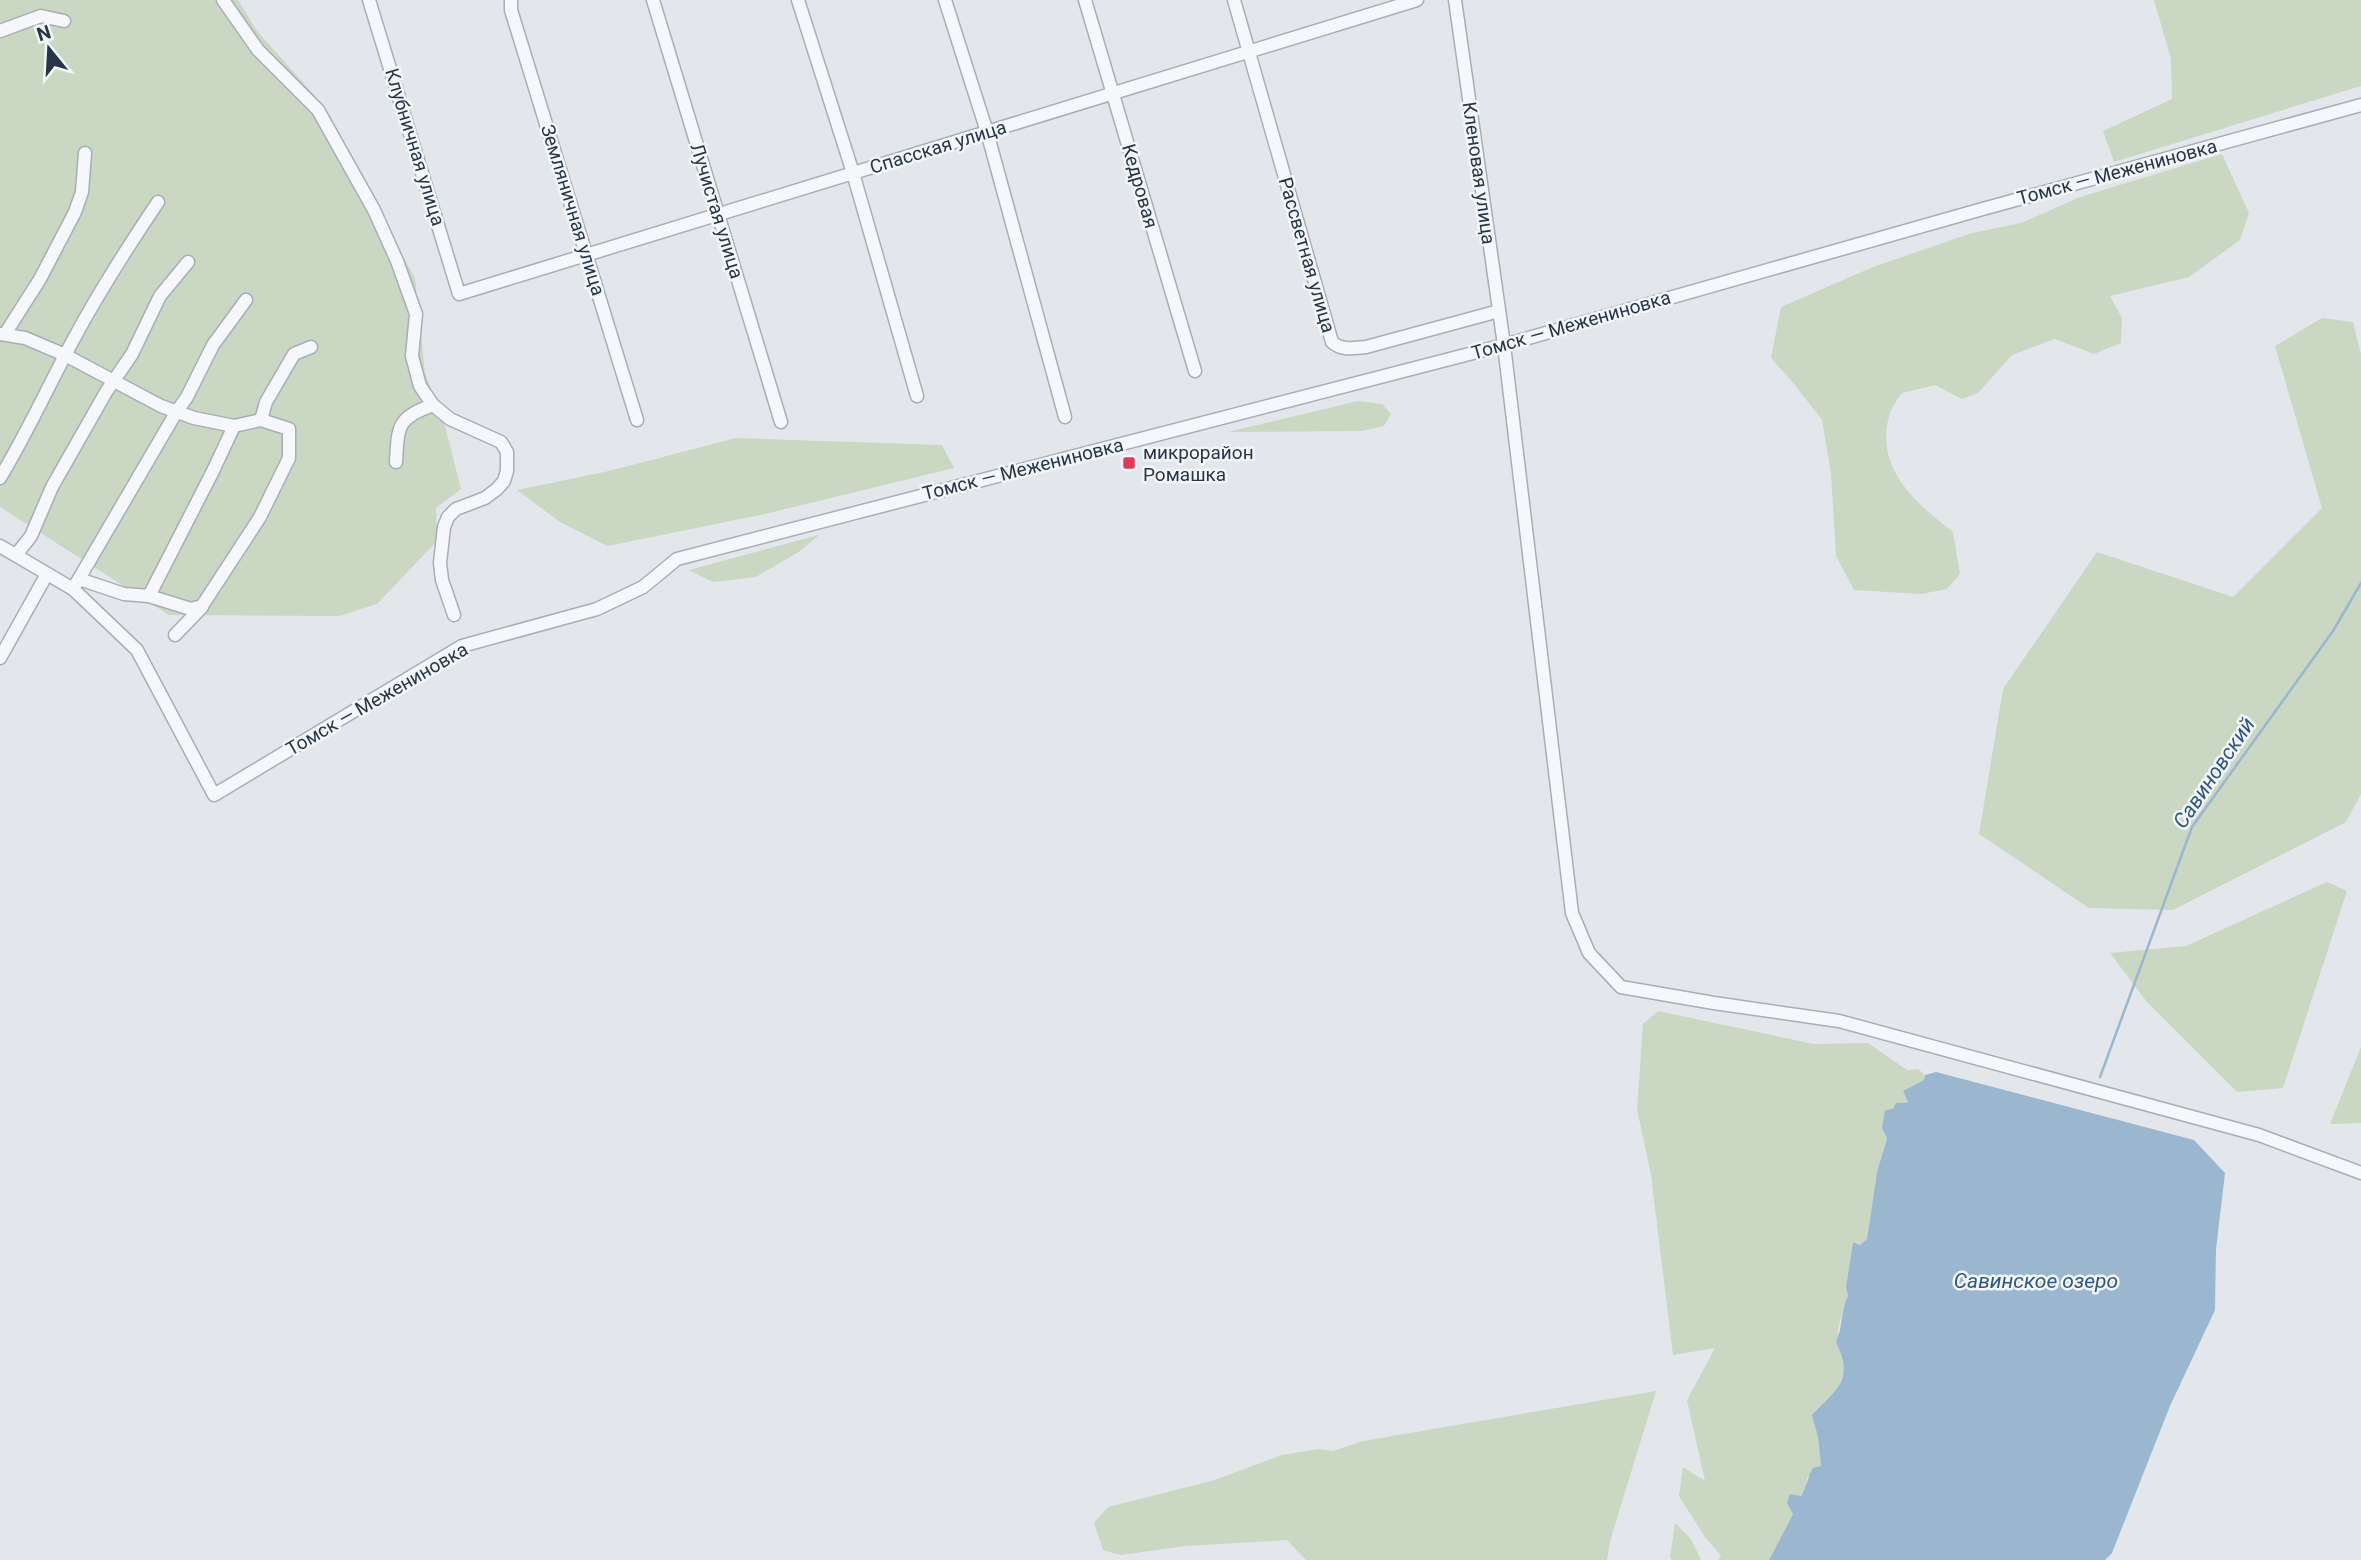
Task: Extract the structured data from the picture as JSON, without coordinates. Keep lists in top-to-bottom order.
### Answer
{
  "streets": {
    "street": [
      "Клубничная улица",
      "Спасская улица",
      "Томск — Межениновка",
      "Кленовая улица",
      "Кедровая",
      "Земляничная улица",
      "Лучистая улица",
      "Рассветная улица"
    ]
  },
  "crossings": [
    ["Клубничная улица", "Спасская улица"],
    ["Спасская улица", "Кедровая"],
    ["Спасская улица", "Земляничная улица"],
    ["Спасская улица", "Лучистая улица"],
    ["Спасская улица", "Рассветная улица"],
    ["Томск — Межениновка", "Кленовая улица"],
    ["Кленовая улица", "Рассветная улица"]
  ],
  "water": ["Савиновский", "Савинское озеро"],
  "places": {
    "transit": ["микрорайон Ромашка"]
  },
  "north": "top"
}
